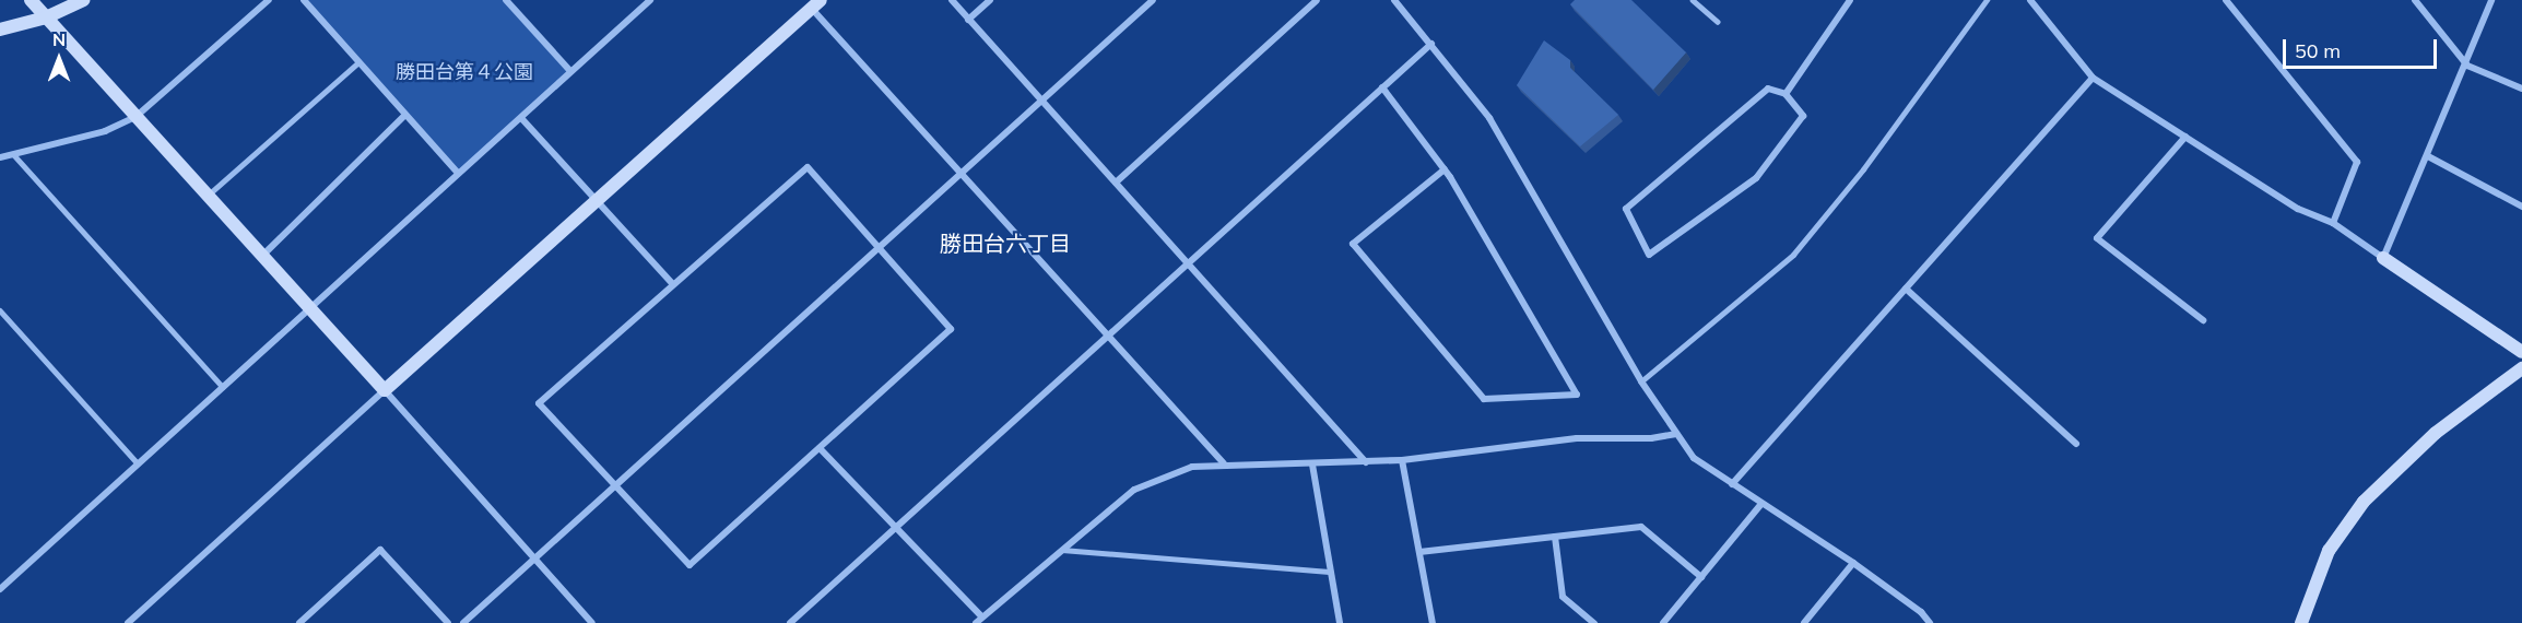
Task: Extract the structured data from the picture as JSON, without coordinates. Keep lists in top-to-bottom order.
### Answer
{
  "districts": ["勝田台六丁目"],
  "parks": ["勝田台第４公園"],
  "scale_bar": "50 m",
  "north": "top"
}
